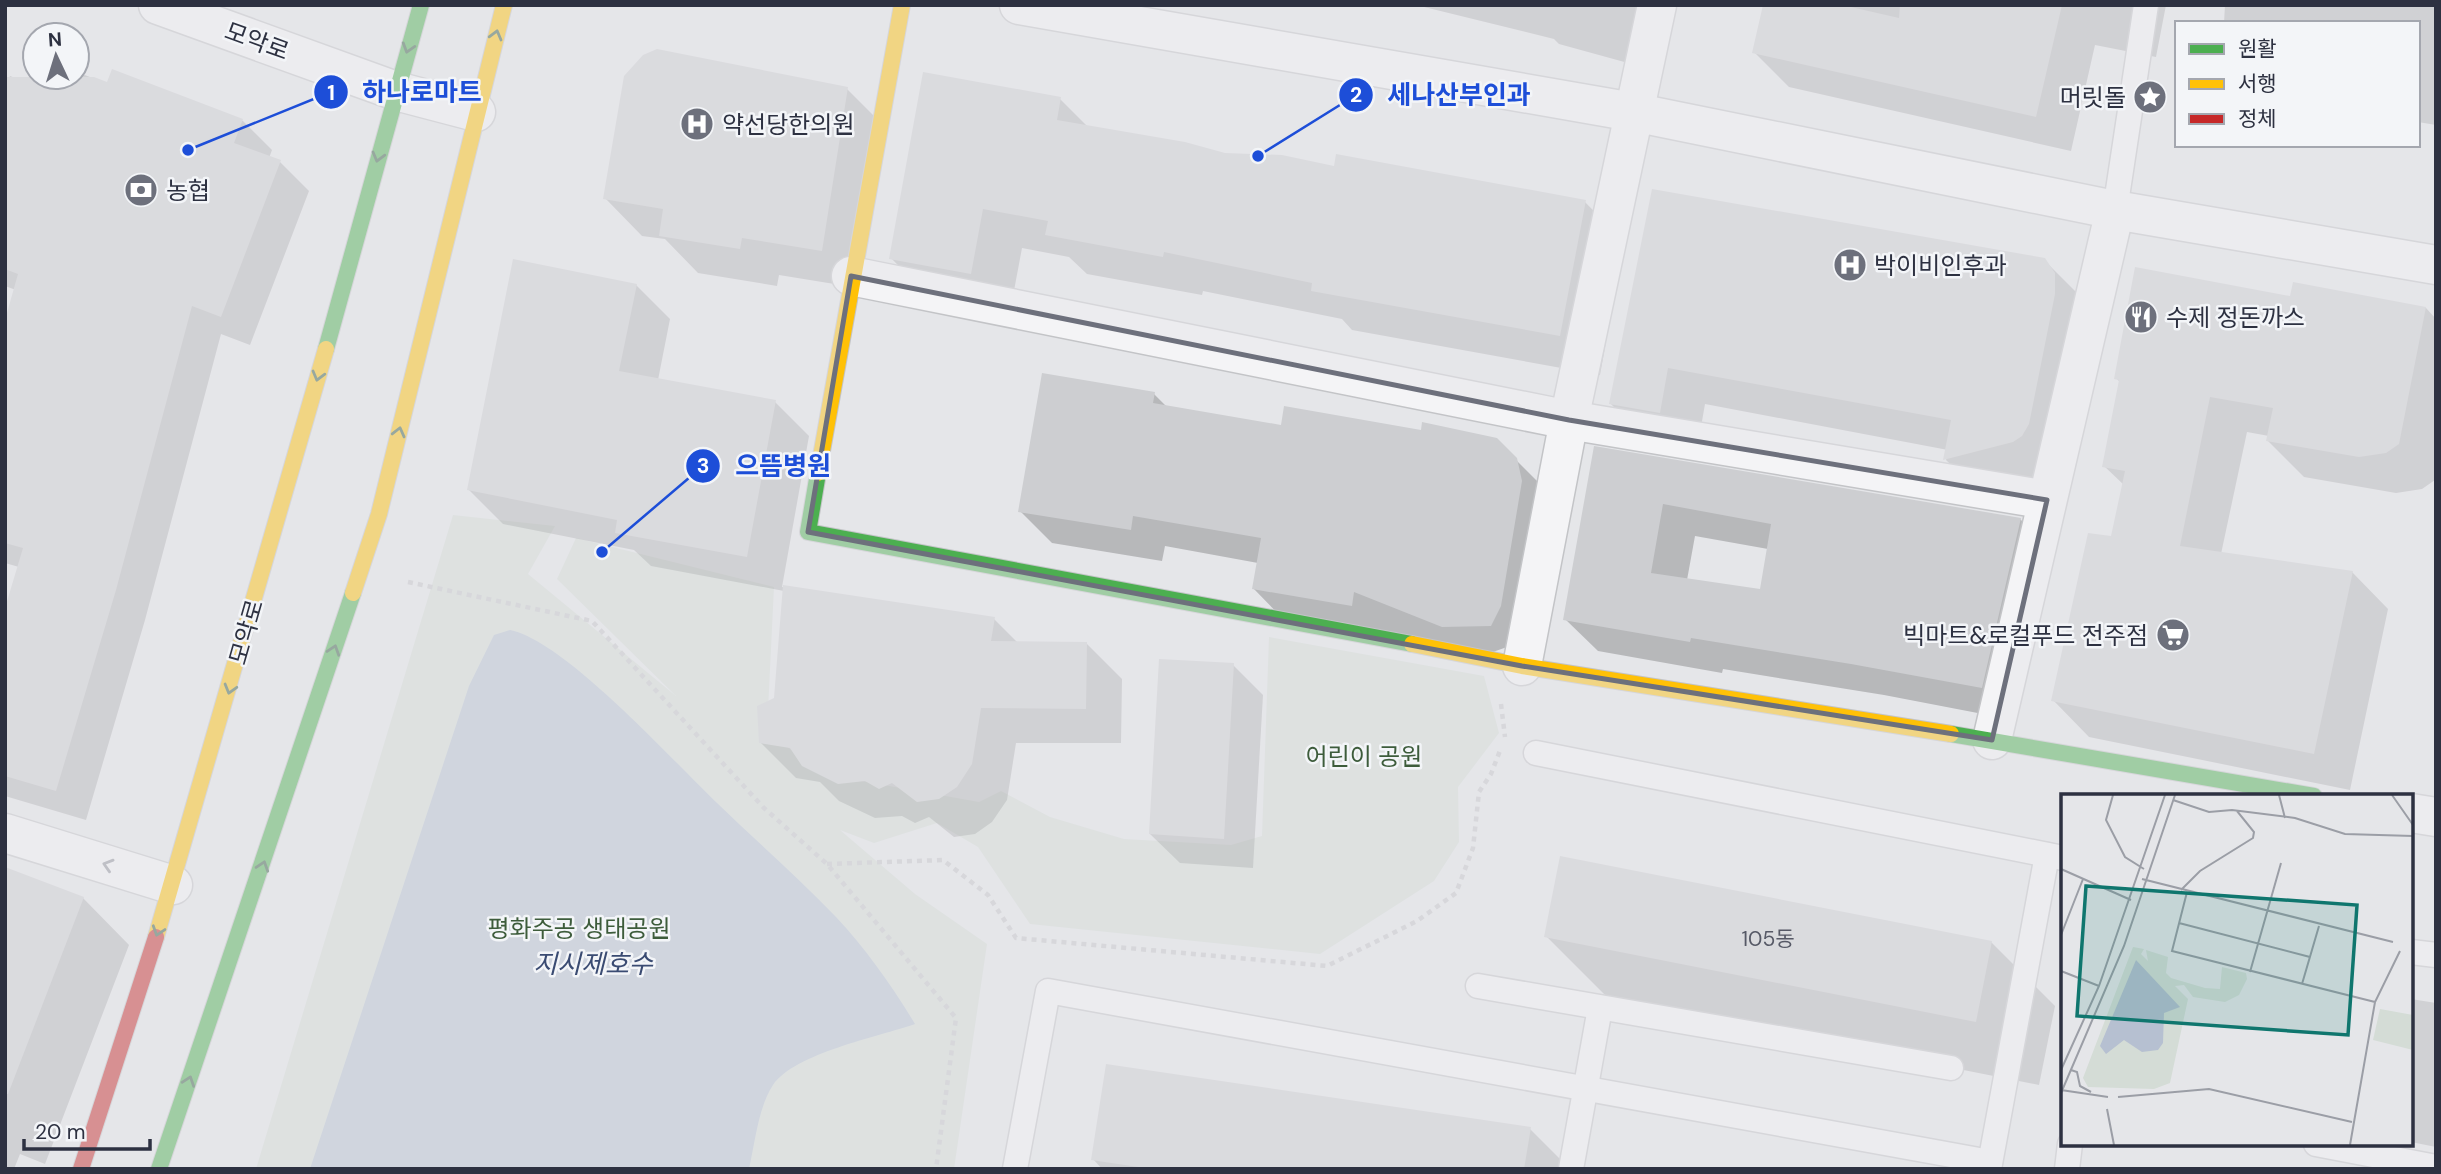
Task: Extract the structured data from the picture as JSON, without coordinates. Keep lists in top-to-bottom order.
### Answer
{
  "streets": {
    "street": ["모악로"]
  },
  "water": ["지시제호수"],
  "parks": ["어린이 공원", "평화주공 생태공원"],
  "places": {
    "place": ["머릿돌"],
    "hospital": ["약선당한의원", "박이비인후과"],
    "other": ["하나로마트", "세나산부인과", "으뜸병원"],
    "bank": ["농협"],
    "restaurant": ["수제 정돈까스"],
    "supermarket": ["빅마트&로컬푸드 전주점"]
  },
  "house_numbers": ["105동"],
  "legend": ["원활", "서행", "정체"],
  "scale_bar": "20 m",
  "north": "top"
}
